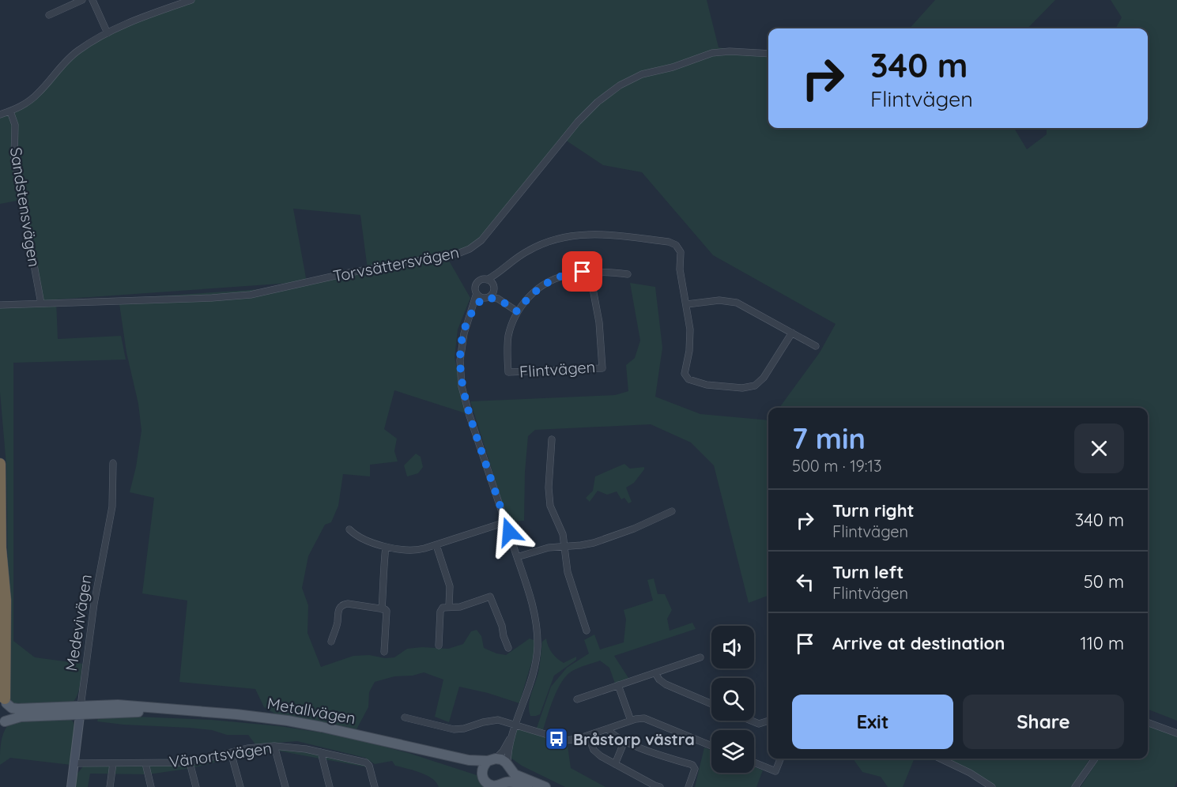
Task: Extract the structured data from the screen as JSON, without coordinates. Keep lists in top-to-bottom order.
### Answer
{
  "streets": {
    "main road": ["Metallvägen"],
    "street": [
      "Sandstensvägen",
      "Torvsättersvägen",
      "Flintvägen",
      "Medevivägen",
      "Vänortsvägen"
    ]
  },
  "crossings": [
    ["Sandstensvägen", "Torvsättersvägen"],
    ["Medevivägen", "Metallvägen"],
    ["Medevivägen", "Vänortsvägen"]
  ],
  "places": {
    "bus stop": ["Bråstorp västra"]
  },
  "page": {
    "turn": ["340 m", "Flintvägen"],
    "heading": ["7 min", "500 m · 19:13"],
    "list": [
      {
        "name": "Turn right",
        "note": "Flintvägen",
        "value": "340 m"
      },
      {
        "name": "Turn left",
        "note": "Flintvägen",
        "value": "50 m"
      },
      {
        "name": "Arrive at destination",
        "value": "110 m"
      }
    ],
    "buttons": ["Exit", "Share"]
  }
}
